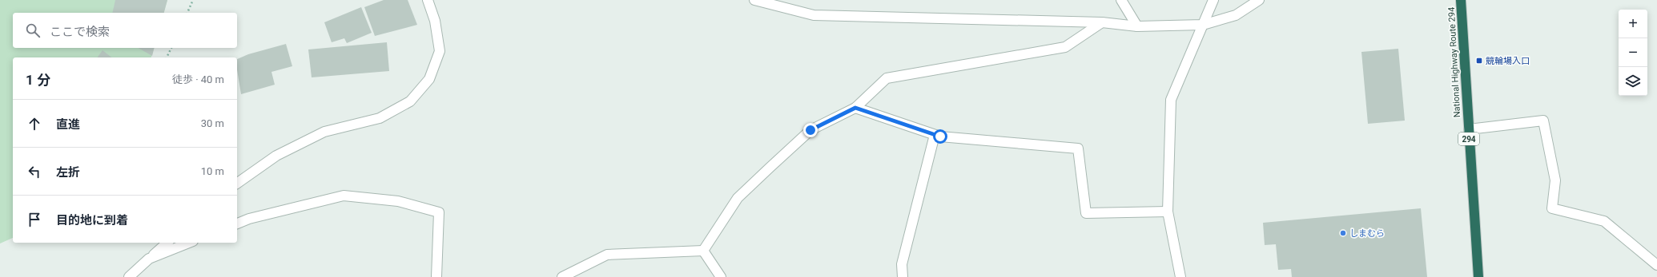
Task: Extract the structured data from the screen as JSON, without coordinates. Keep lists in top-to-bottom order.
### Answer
{
  "streets": {
    "highway": ["National Highway Route 294", "294"]
  },
  "places": {
    "transit": ["競輪場入口"],
    "other": ["しまむら"]
  },
  "page": {
    "map_buttons": ["+", "−"],
    "search": "ここで検索",
    "heading": ["1 分", "徒歩 · 40 m"],
    "list": [
      ["直進", "30 m"],
      ["左折", "10 m"],
      "目的地に到着"
    ]
  }
}
